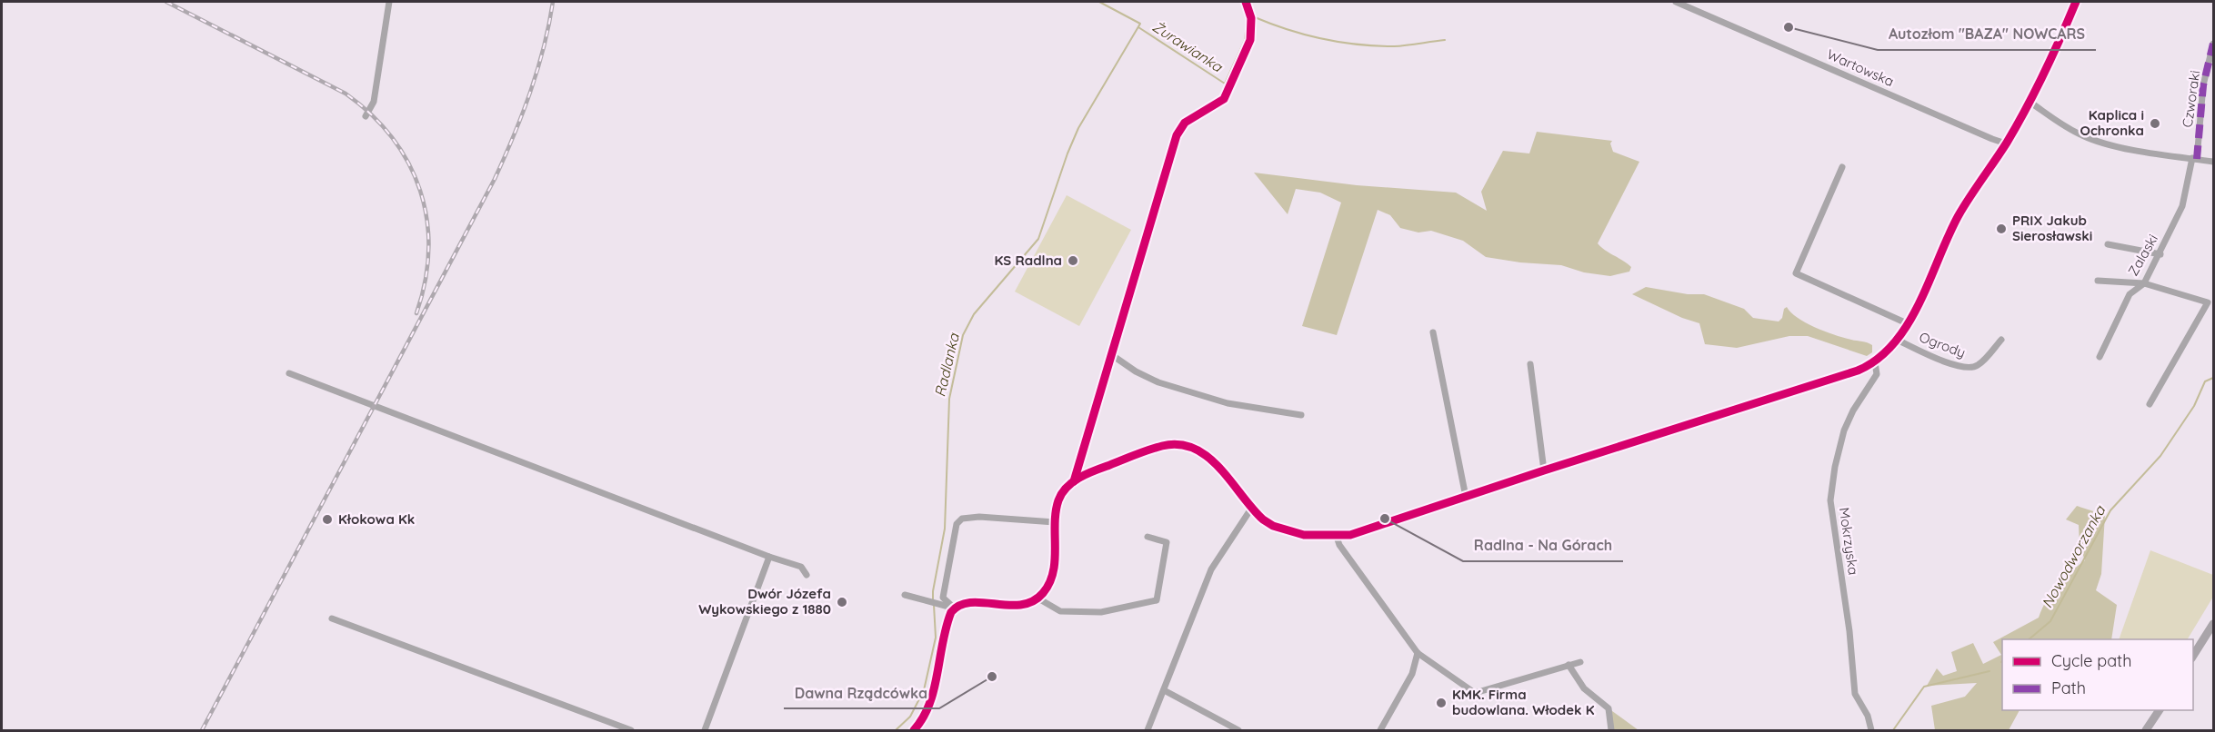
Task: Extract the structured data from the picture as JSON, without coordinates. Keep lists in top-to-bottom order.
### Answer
{
  "streets": {
    "street": [
      "Wartowska",
      "Czworaki",
      "Zalaski",
      "Ogrody",
      "Mokrzyska"
    ]
  },
  "crossings": [
    ["Czworaki", "Zalaski"]
  ],
  "water": ["Żurawianka", "Radlanka", "Nowodworzanka"],
  "places": [
    "Autozłom \"BAZA\" NOWCARS",
    "Kaplica i Ochronka",
    "PRIX Jakub Sierosławski",
    "KS Radlna",
    "Radlna - Na Górach",
    "Kłokowa Kk",
    "Dwór Józefa Wykowskiego z 1880",
    "Dawna Rządcówka",
    "KMK. Firma budowlana. Włodek K"
  ],
  "legend": ["Cycle path", "Path"]
}
